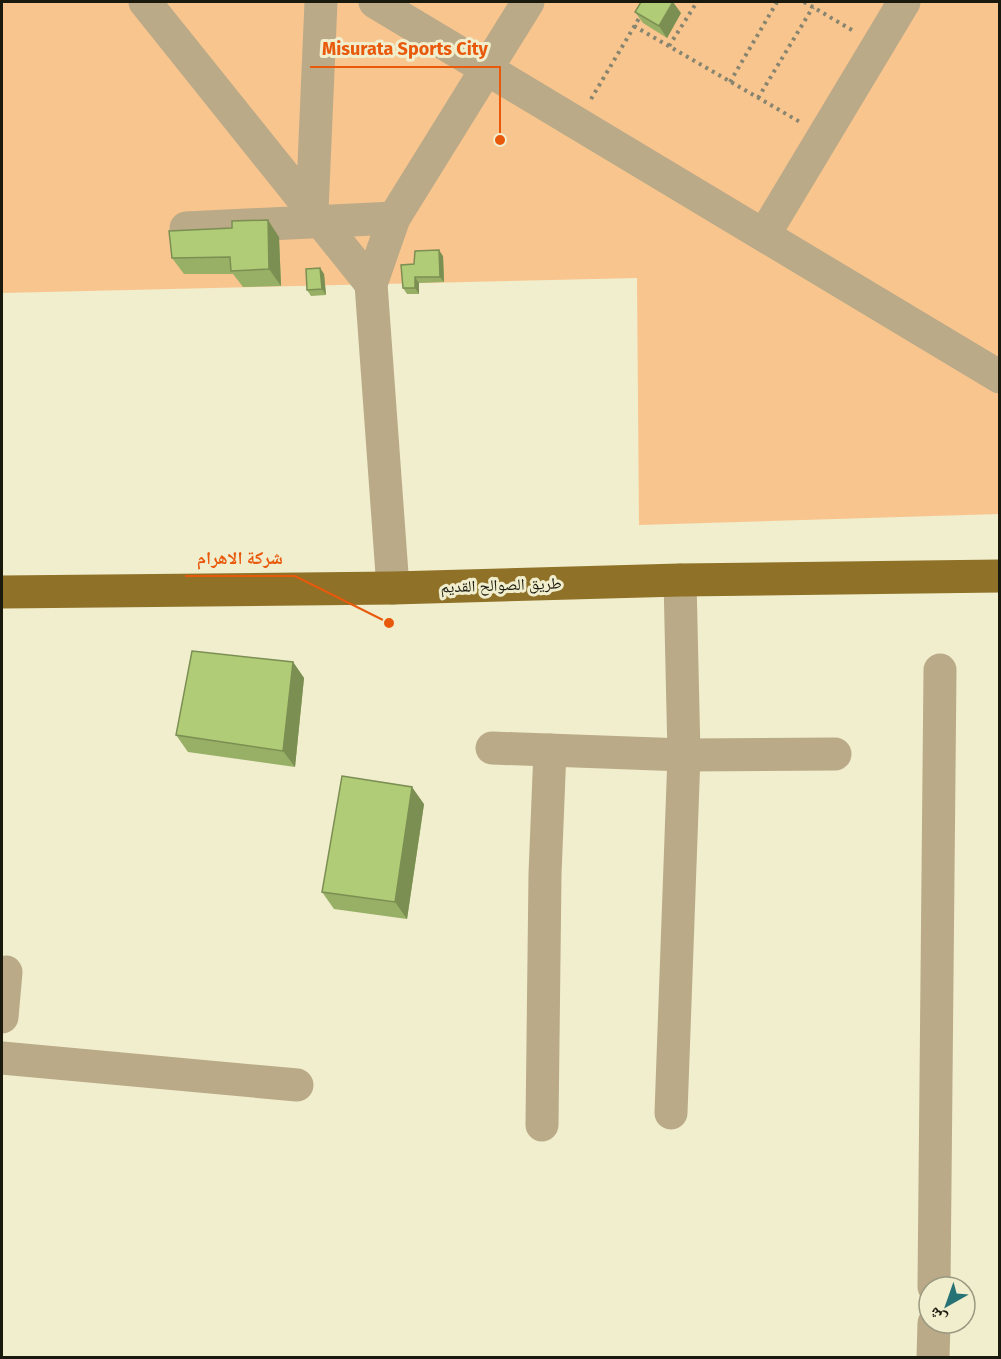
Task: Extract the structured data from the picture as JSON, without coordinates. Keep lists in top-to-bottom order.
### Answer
{
  "streets": {
    "main road": ["طريق الصوالح القديم"]
  },
  "places": ["Misurata Sports City", "شركة الاهرام"],
  "north": "bottom left"
}
